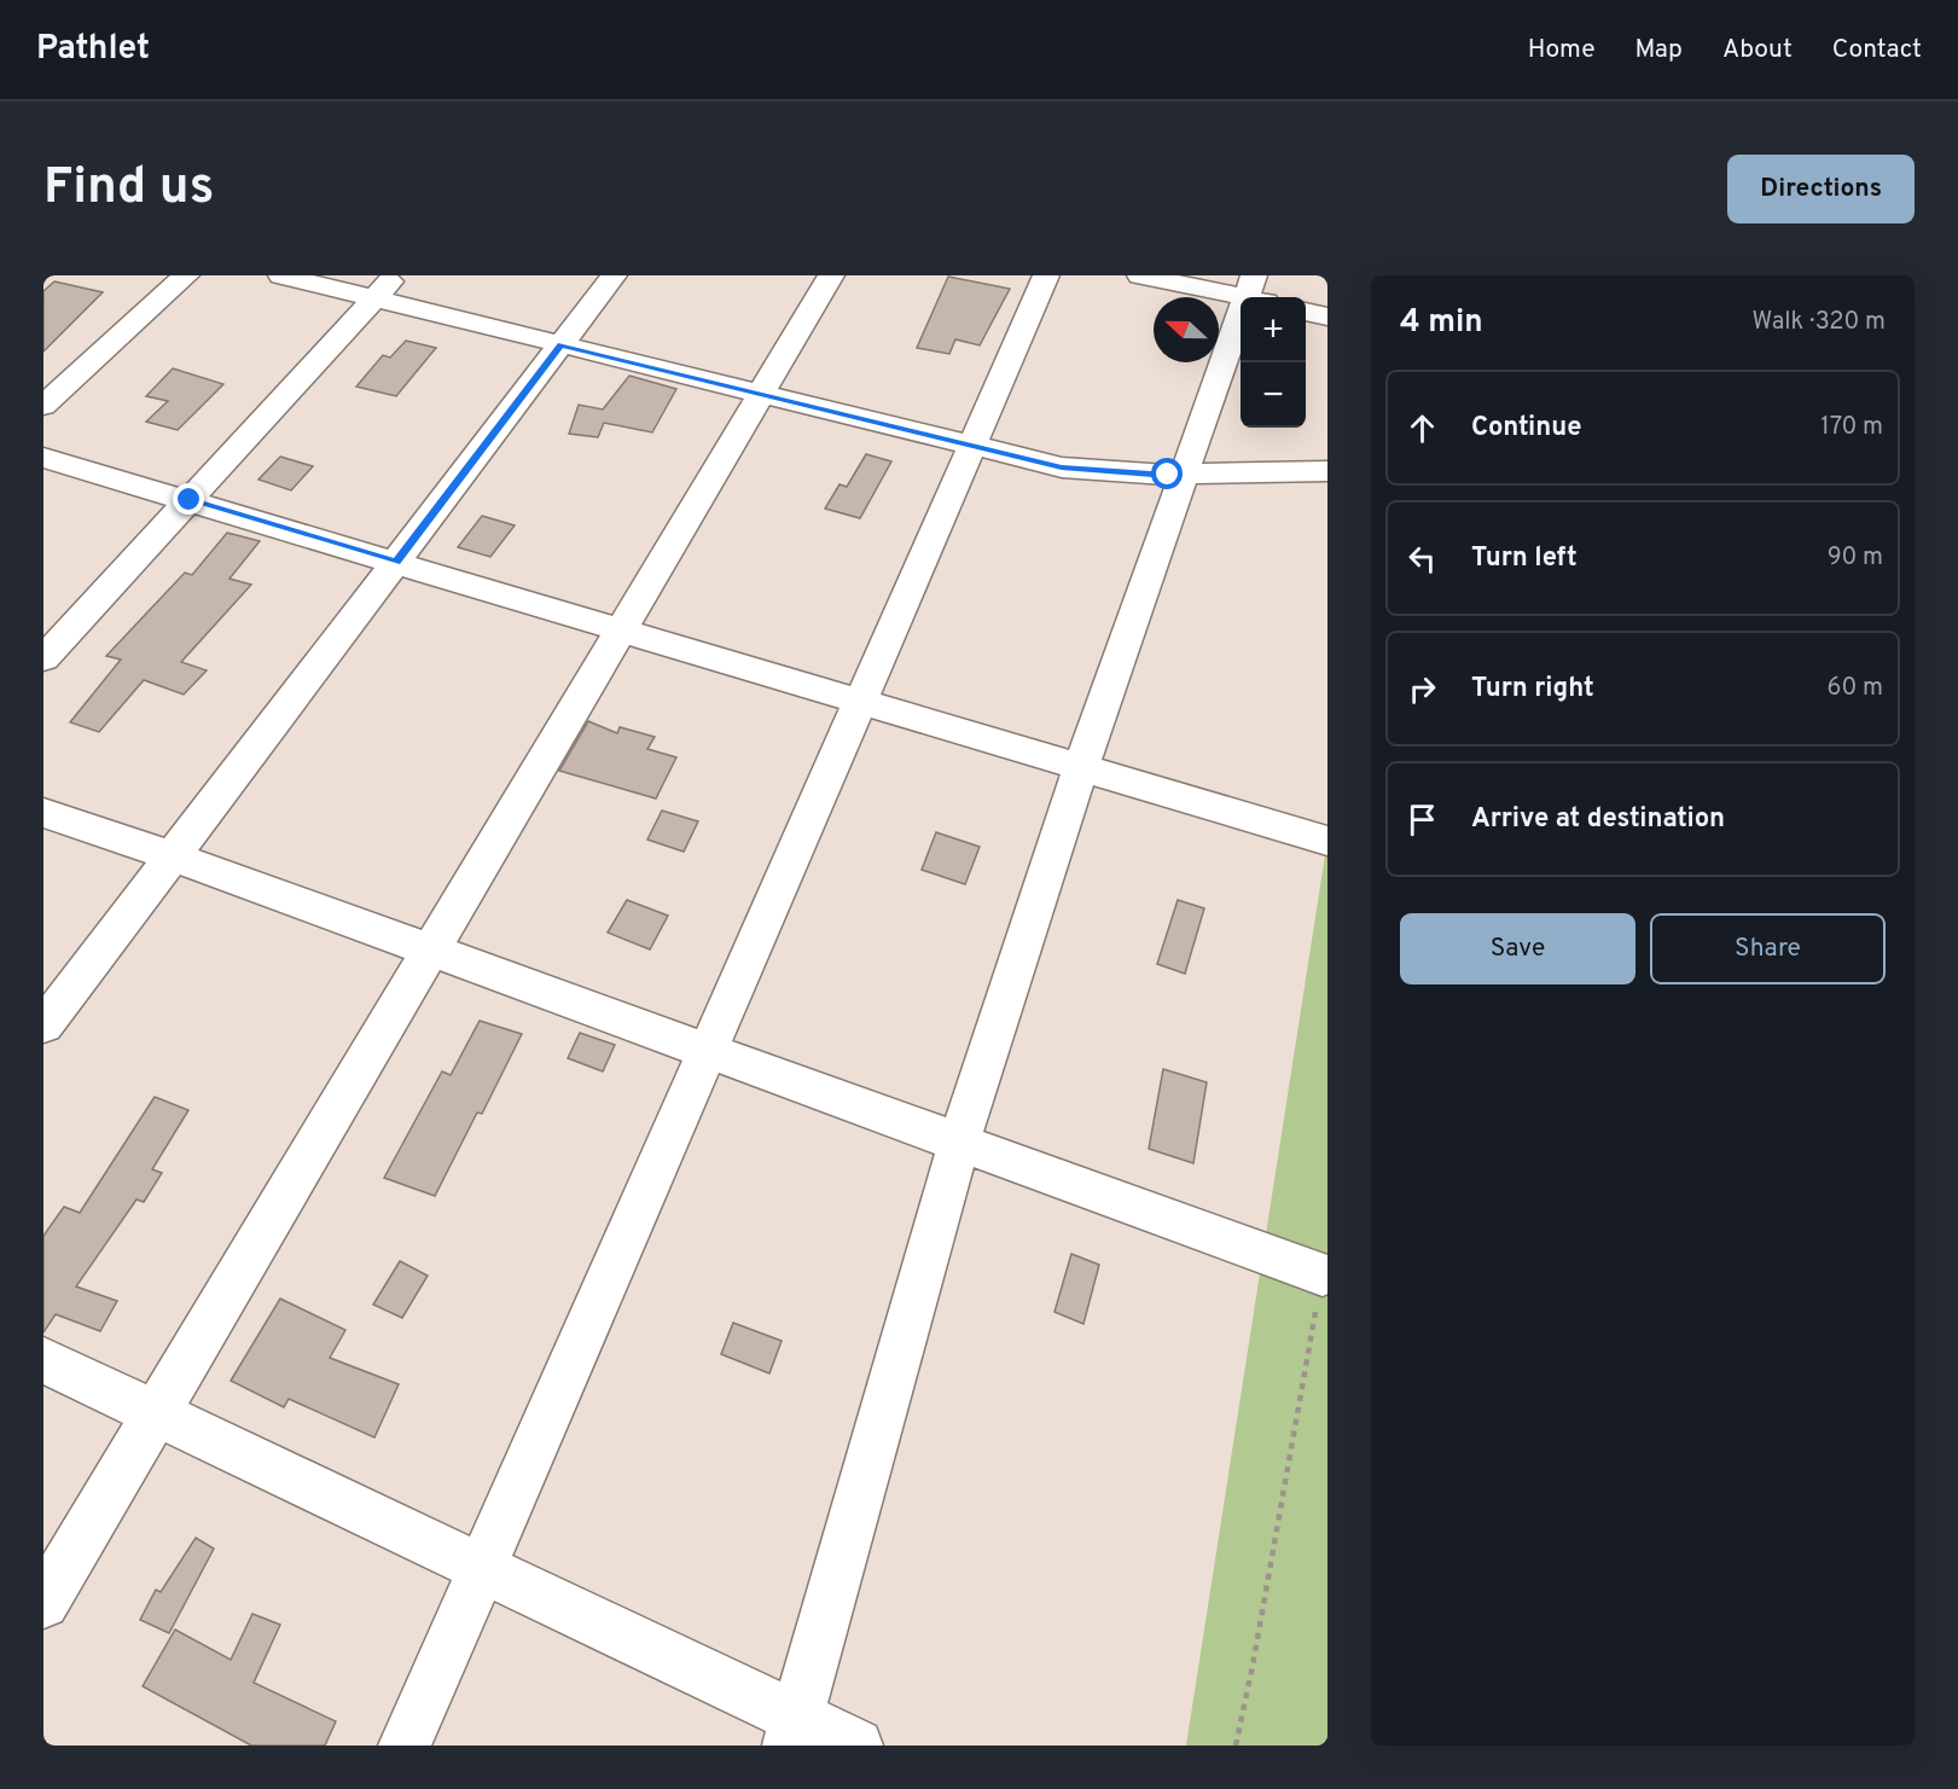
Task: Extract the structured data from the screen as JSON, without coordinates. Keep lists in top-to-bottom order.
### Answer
{
  "north": "left",
  "page": {
    "header": "Pathlet",
    "nav": [
      "Home",
      "Map",
      "About",
      "Contact"
    ],
    "buttons": [
      "Directions",
      ["Save", "Share"]
    ],
    "title": "Find us",
    "heading": ["4 min", "Walk · 320 m"],
    "map_buttons": ["+", "−"],
    "list": [
      ["Continue", "170 m"],
      ["Turn left", "90 m"],
      ["Turn right", "60 m"],
      "Arrive at destination"
    ]
  }
}
